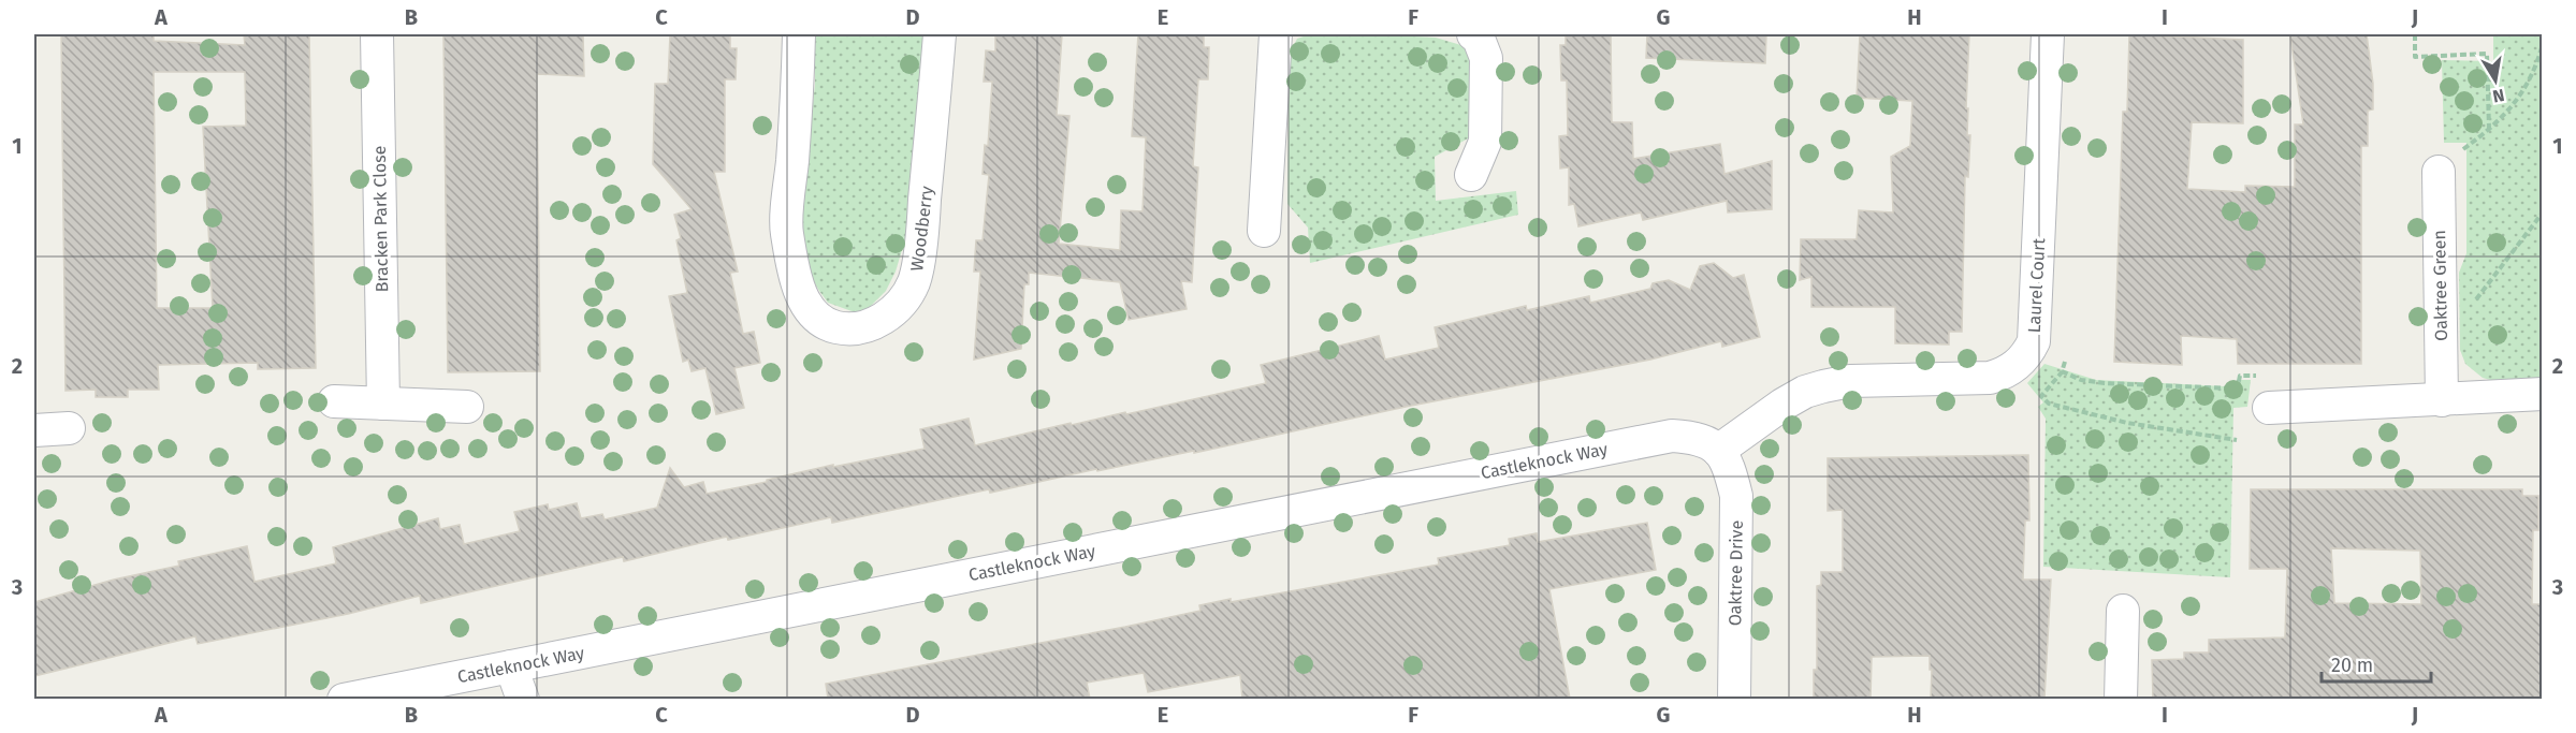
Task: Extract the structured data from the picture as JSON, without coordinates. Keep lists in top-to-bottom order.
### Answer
{
  "streets": {
    "street": [
      "Bracken Park Close",
      "Woodberry",
      "Laurel Court",
      "Oaktree Green",
      "Castleknock Way",
      "Oaktree Drive"
    ]
  },
  "crossings": [
    ["Laurel Court", "Castleknock Way"],
    ["Laurel Court", "Oaktree Drive"],
    ["Castleknock Way", "Oaktree Drive"]
  ],
  "scale_bar": "20 m",
  "north": "bottom",
  "grid": {
    "columns": [
      "A",
      "B",
      "C",
      "D",
      "E",
      "F",
      "G",
      "H",
      "I",
      "J"
    ],
    "rows": ["1", "2", "3"]
  }
}
